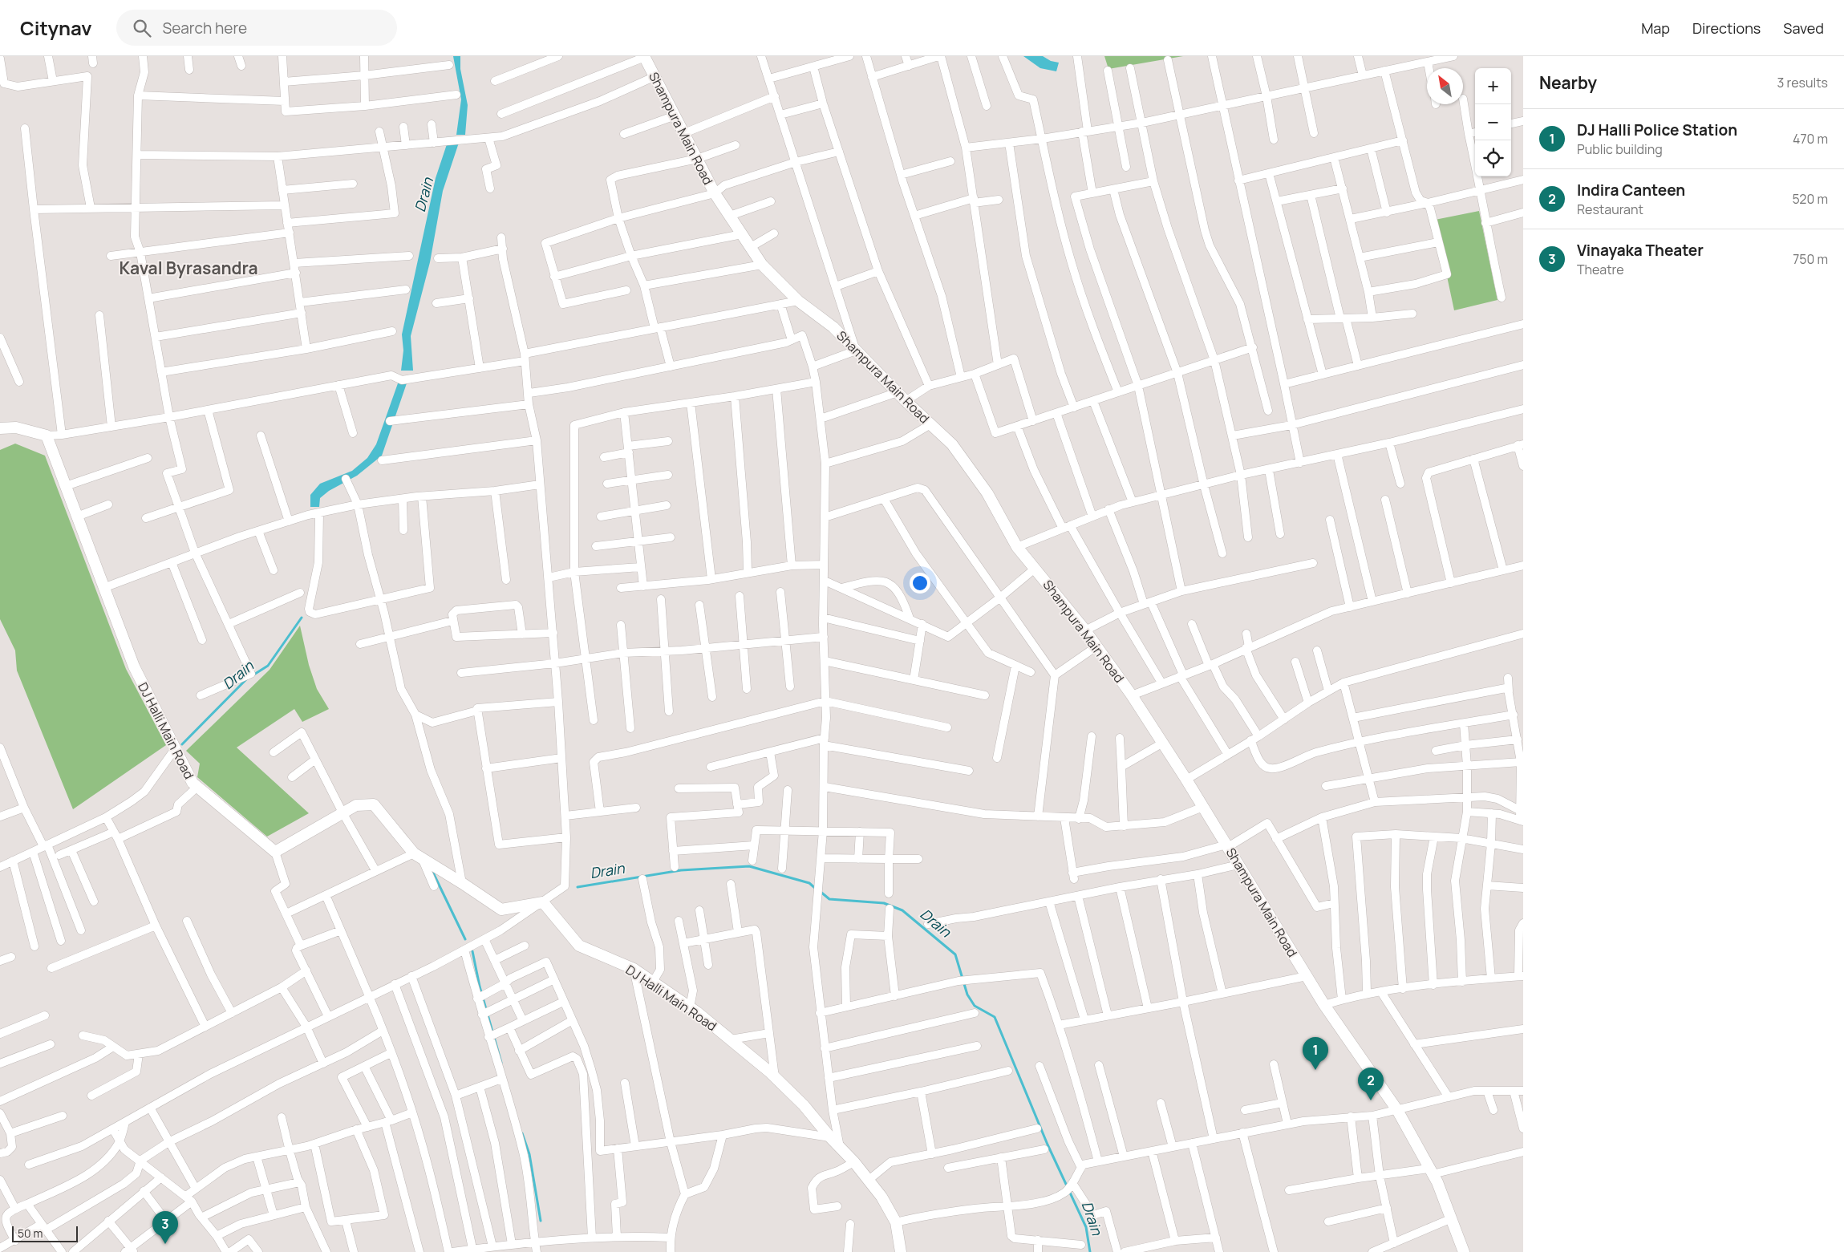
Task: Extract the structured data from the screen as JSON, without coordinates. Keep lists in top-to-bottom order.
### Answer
{
  "streets": {
    "street": ["Shampura Main Road", "DJ Halli Main Road"]
  },
  "districts": ["Kaval Byrasandra"],
  "water": ["Drain"],
  "scale_bar": "50 m",
  "north": "top left",
  "page": {
    "header": "Citynav",
    "search": "Search here",
    "nav": ["Map", "Directions", "Saved"],
    "heading": ["Nearby", "3 results"],
    "map_buttons": ["+", "−"],
    "list": [
      {
        "mark": "1",
        "name": "DJ Halli Police Station",
        "note": "Public building",
        "value": "470 m"
      },
      {
        "mark": "2",
        "name": "Indira Canteen",
        "note": "Restaurant",
        "value": "520 m"
      },
      {
        "mark": "3",
        "name": "Vinayaka Theater",
        "note": "Theatre",
        "value": "750 m"
      }
    ],
    "pins": ["1", "2", "3"],
    "scale": "50 m"
  }
}
